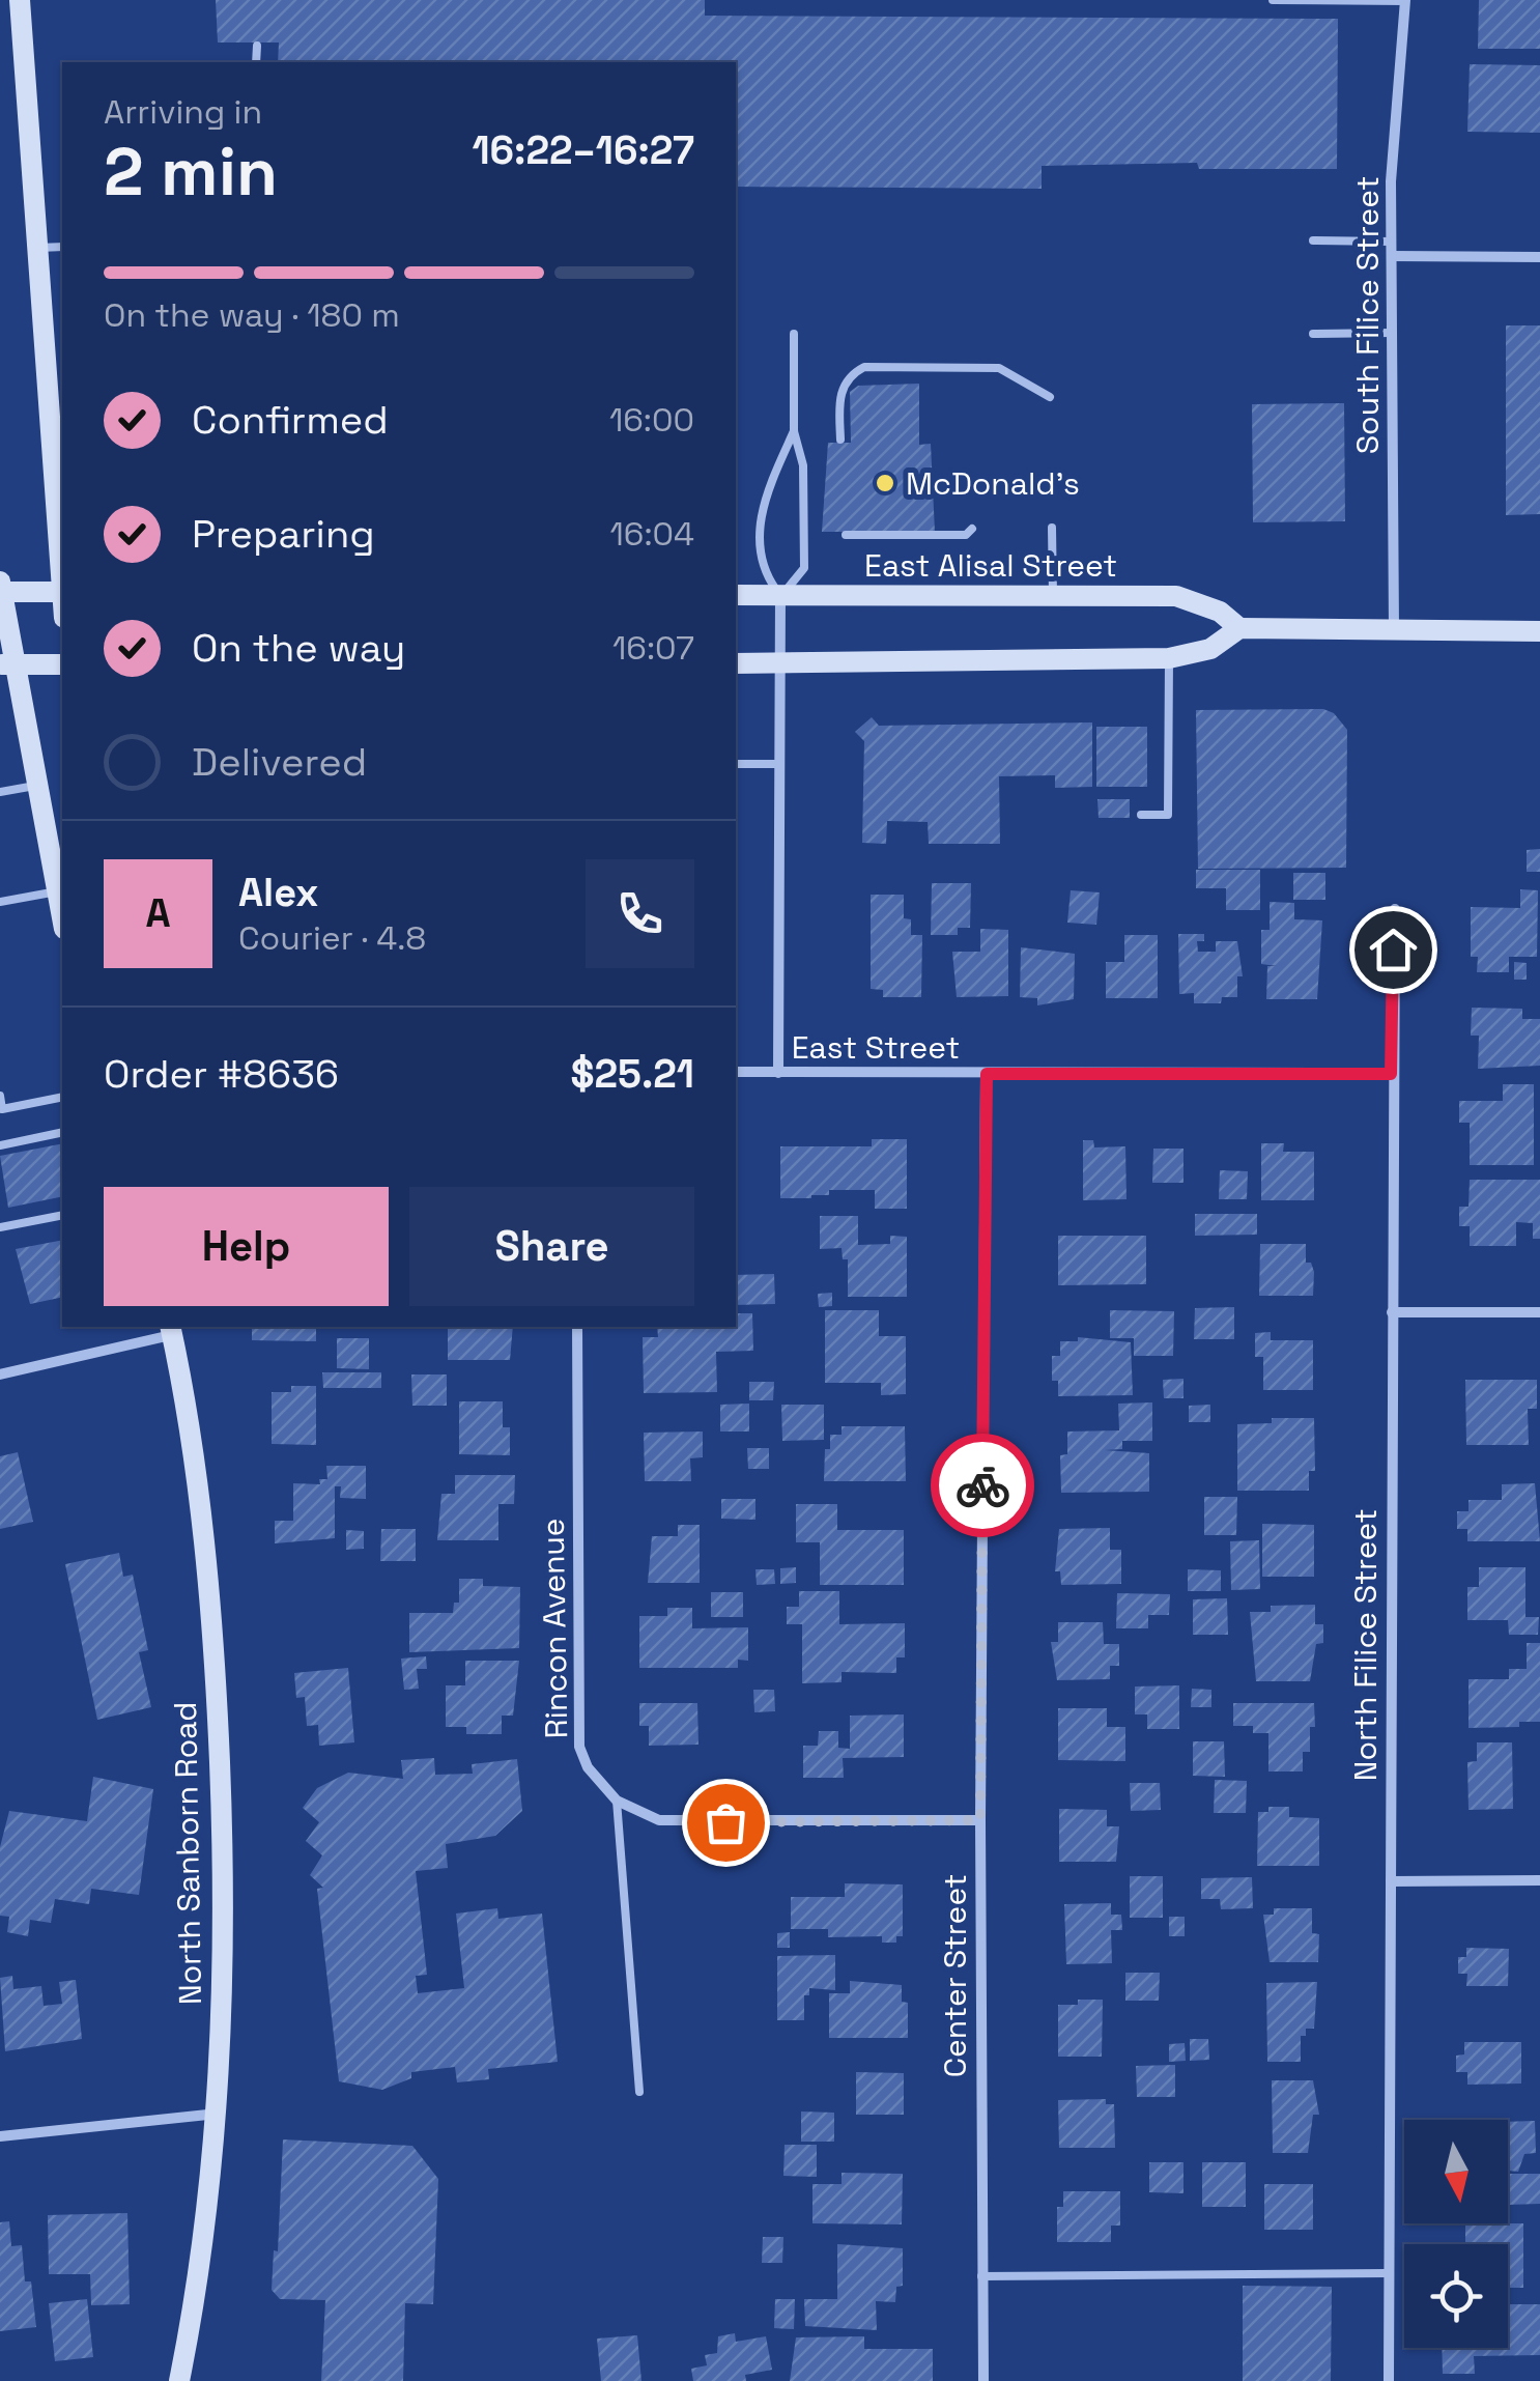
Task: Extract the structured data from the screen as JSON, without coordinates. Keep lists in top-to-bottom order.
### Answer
{
  "streets": {
    "main road": ["East Alisal Street", "North Sanborn Road"],
    "street": [
      "South Filice Street",
      "East Street",
      "Rincon Avenue",
      "North Filice Street",
      "Center Street"
    ]
  },
  "crossings": [
    ["South Filice Street", "East Alisal Street"],
    ["East Street", "North Filice Street"],
    ["East Street", "Center Street"],
    ["Rincon Avenue", "Center Street"]
  ],
  "places": ["McDonald's"],
  "north": "bottom",
  "page": {
    "heading": ["2 min", "Arriving in", "16:22–16:27"],
    "panel": [
      "Alex",
      "Courier · 4.8",
      "Order #8636",
      "$25.21"
    ],
    "bar": "On the way · 180 m",
    "list": [
      ["Confirmed", "16:00"],
      ["Preparing", "16:04"],
      ["On the way", "16:07"],
      "Delivered"
    ],
    "round": "A",
    "buttons": ["Help", "Share"]
  }
}
